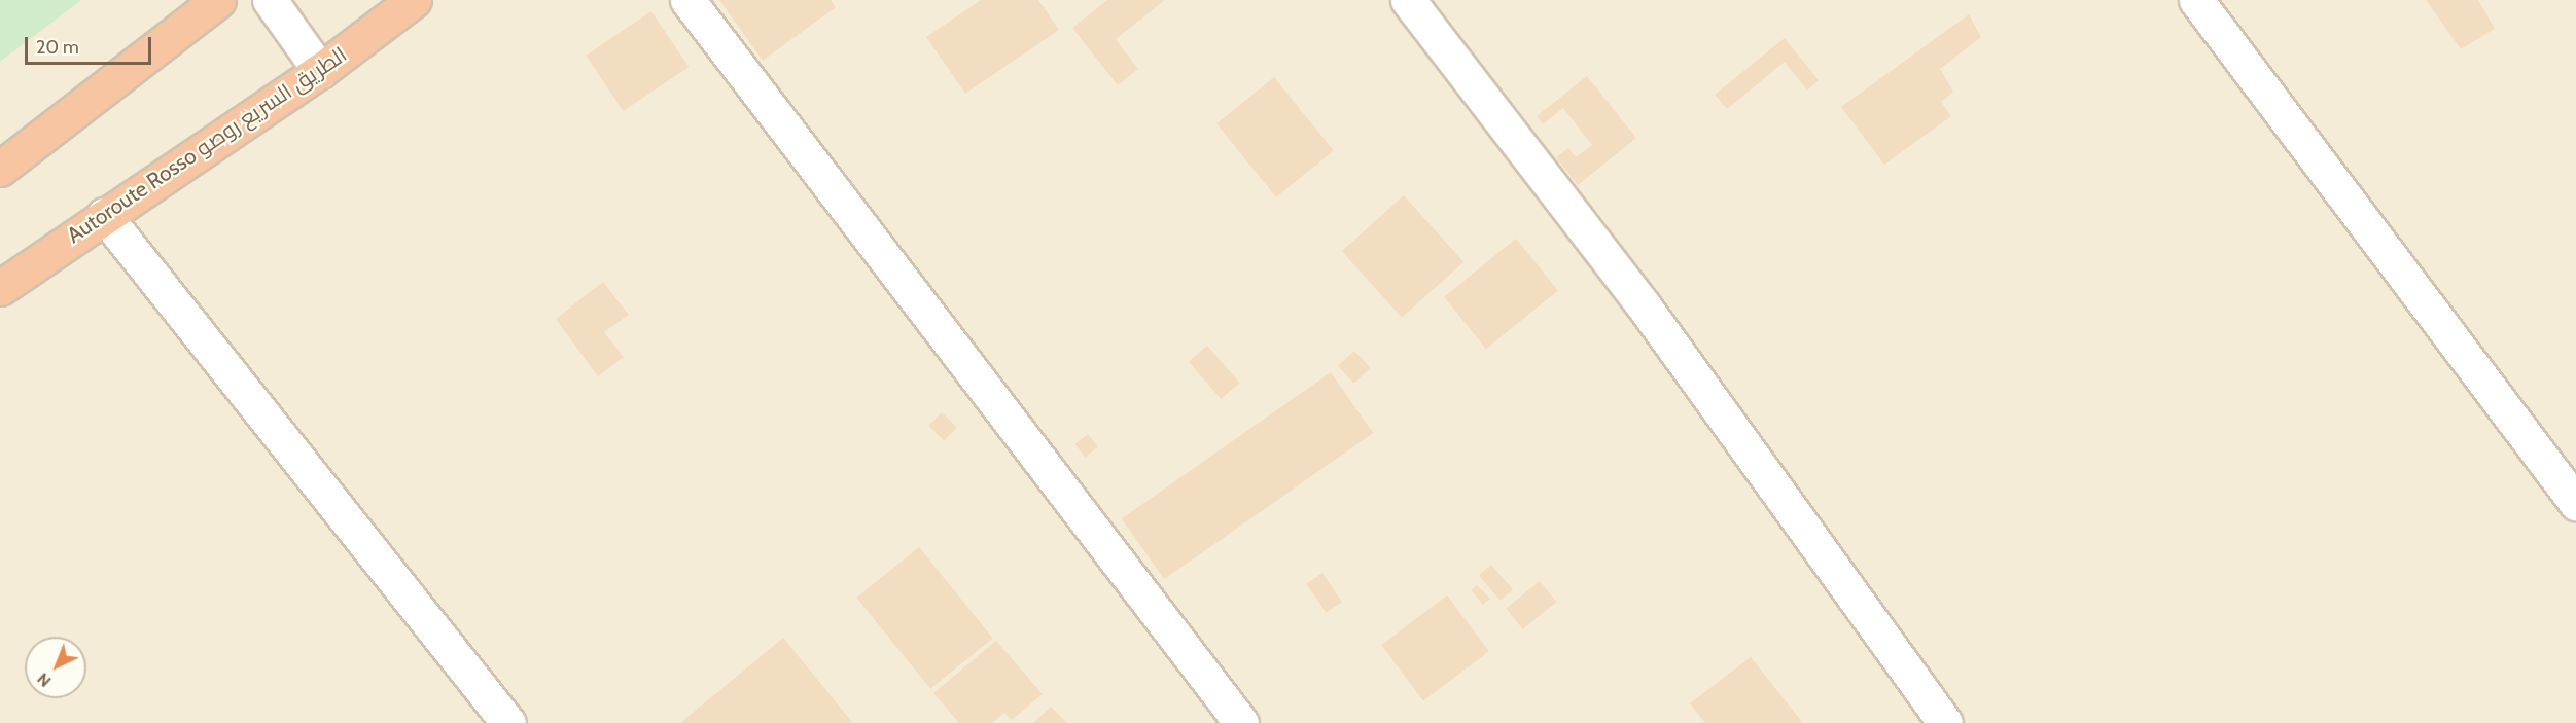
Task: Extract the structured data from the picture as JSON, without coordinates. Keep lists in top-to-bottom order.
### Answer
{
  "streets": {
    "highway": ["Autoroute Rosso الطريق السريع روصو"]
  },
  "scale_bar": "20 m",
  "north": "bottom left"
}
